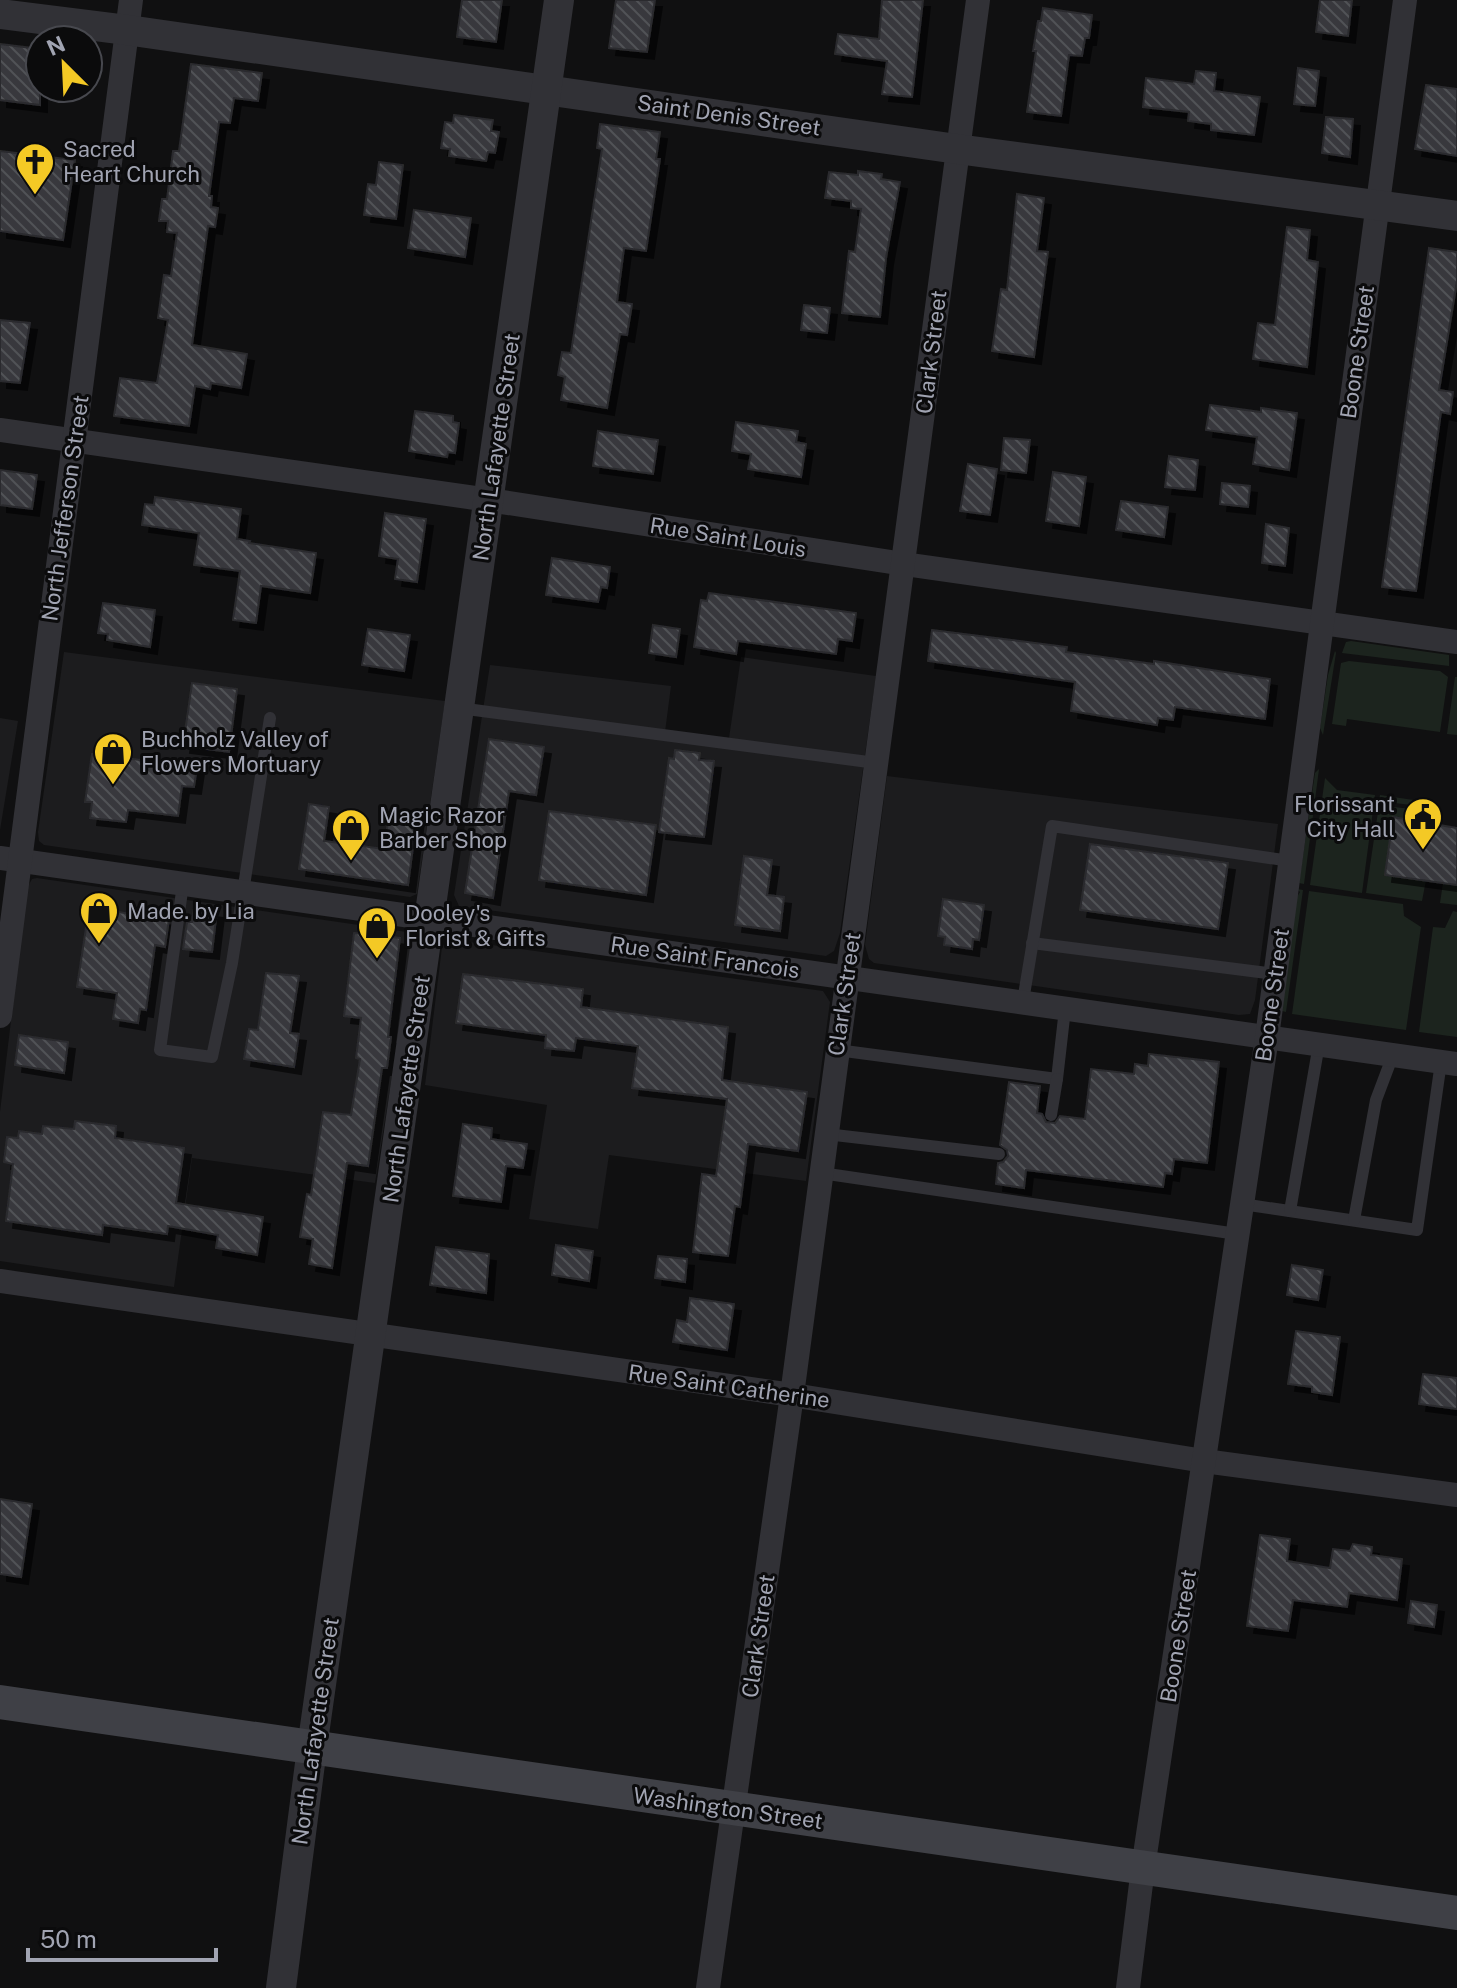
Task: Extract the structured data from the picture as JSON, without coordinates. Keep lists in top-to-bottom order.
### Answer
{
  "streets": {
    "main road": ["Washington Street"],
    "street": [
      "Saint Denis Street",
      "Clark Street",
      "Boone Street",
      "North Lafayette Street",
      "North Jefferson Street",
      "Rue Saint Louis",
      "Rue Saint Francois",
      "Rue Saint Catherine"
    ]
  },
  "crossings": [
    ["Saint Denis Street", "Clark Street"],
    ["Saint Denis Street", "Boone Street"],
    ["Saint Denis Street", "North Lafayette Street"],
    ["Saint Denis Street", "North Jefferson Street"],
    ["Clark Street", "Rue Saint Louis"],
    ["Clark Street", "Rue Saint Francois"],
    ["Clark Street", "Rue Saint Catherine"],
    ["Clark Street", "Washington Street"],
    ["Boone Street", "Rue Saint Louis"],
    ["Boone Street", "Rue Saint Francois"],
    ["Boone Street", "Rue Saint Catherine"],
    ["Boone Street", "Washington Street"],
    ["North Lafayette Street", "Rue Saint Louis"],
    ["North Lafayette Street", "Rue Saint Francois"],
    ["North Lafayette Street", "Rue Saint Catherine"],
    ["North Lafayette Street", "Washington Street"],
    ["North Jefferson Street", "Rue Saint Louis"],
    ["North Jefferson Street", "Rue Saint Francois"]
  ],
  "places": {
    "church": ["Sacred Heart Church"],
    "shop": [
      "Buchholz Valley of Flowers Mortuary",
      "Magic Razor Barber Shop",
      "Made. by Lia",
      "Dooley's Florist & Gifts"
    ],
    "public building": ["Florissant City Hall"]
  },
  "scale_bar": "50 m",
  "north": "top left"
}
